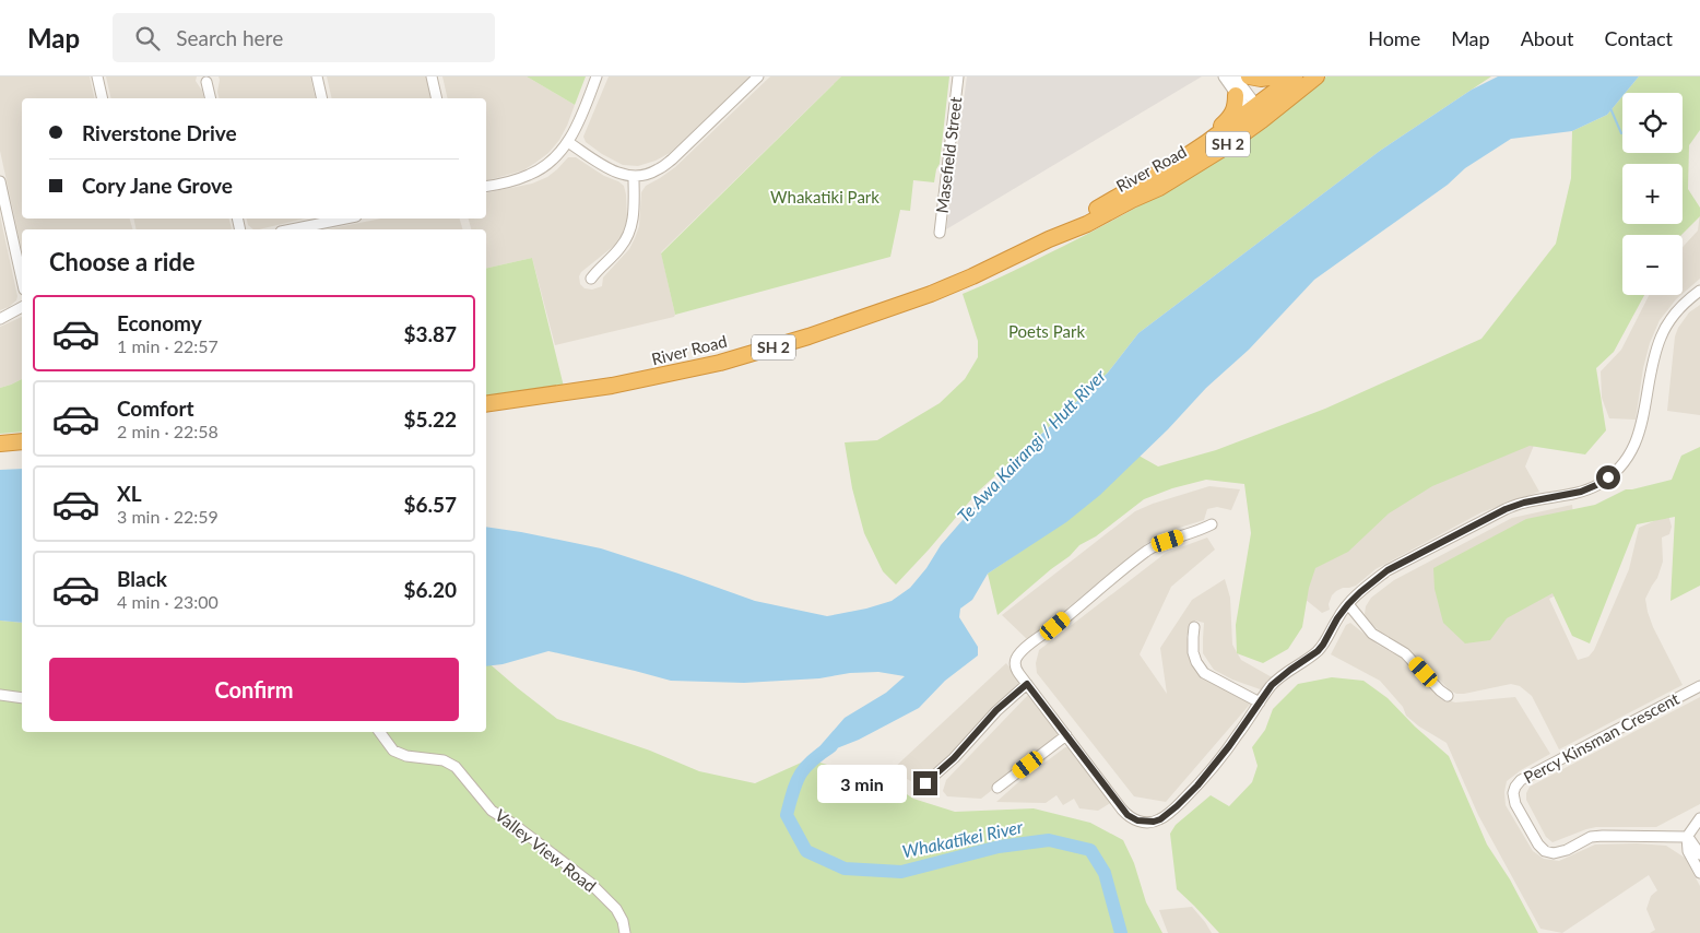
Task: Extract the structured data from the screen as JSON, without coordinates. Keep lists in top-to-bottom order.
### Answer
{
  "streets": {
    "highway": ["SH 2", "River Road"],
    "street": ["Masefield Street", "Percy Kinsman Crescent", "Valley View Road"]
  },
  "water": ["Te Awa Kairangi / Hutt River", "Whakatīkei River"],
  "parks": ["Whakatiki Park", "Poets Park"],
  "page": {
    "header": "Map",
    "search": "Search here",
    "nav": [
      "Home",
      "Map",
      "About",
      "Contact"
    ],
    "map_buttons": ["+", "−"],
    "banner": ["Riverstone Drive", "Cory Jane Grove"],
    "heading": "Choose a ride",
    "list": [
      {
        "name": "Economy",
        "note": "1 min · 22:57",
        "value": "$3.87"
      },
      {
        "name": "Comfort",
        "note": "2 min · 22:58",
        "value": "$5.22"
      },
      {
        "name": "XL",
        "note": "3 min · 22:59",
        "value": "$6.57"
      },
      {
        "name": "Black",
        "note": "4 min · 23:00",
        "value": "$6.20"
      }
    ],
    "buttons": "Confirm",
    "bubble": "3 min"
  }
}
